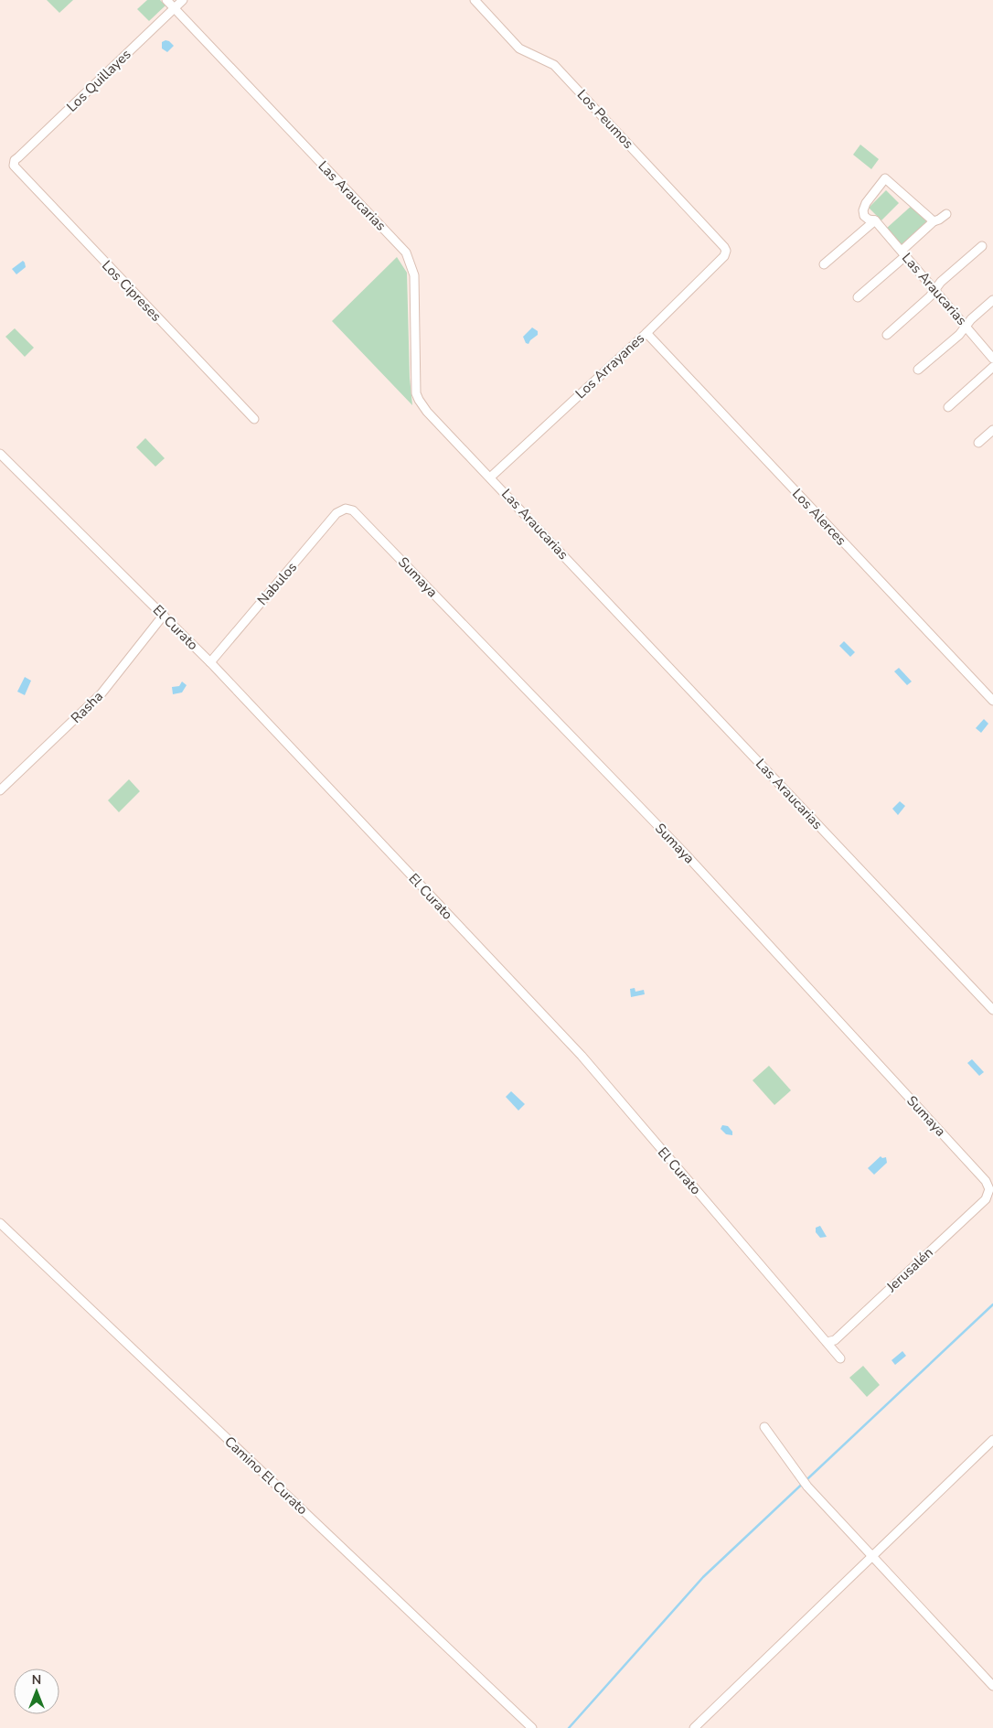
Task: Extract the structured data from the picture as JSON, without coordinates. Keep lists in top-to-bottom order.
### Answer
{
  "streets": {
    "street": [
      "Los Quillayes",
      "Los Peumos",
      "Las Araucarias",
      "Los Cipreses",
      "Los Arrayanes",
      "Los Alerces",
      "Sumaya",
      "Nabulos",
      "El Curato",
      "Rasha",
      "Jerusalén",
      "Camino El Curato"
    ]
  },
  "crossings": [
    ["Los Quillayes", "Las Araucarias"],
    ["Los Quillayes", "Los Cipreses"],
    ["Los Peumos", "Los Arrayanes"],
    ["Las Araucarias", "Los Arrayanes"],
    ["Los Arrayanes", "Los Alerces"],
    ["Sumaya", "Nabulos"],
    ["Sumaya", "Jerusalén"],
    ["Nabulos", "El Curato"],
    ["El Curato", "Rasha"],
    ["El Curato", "Jerusalén"]
  ],
  "north": "top"
}
